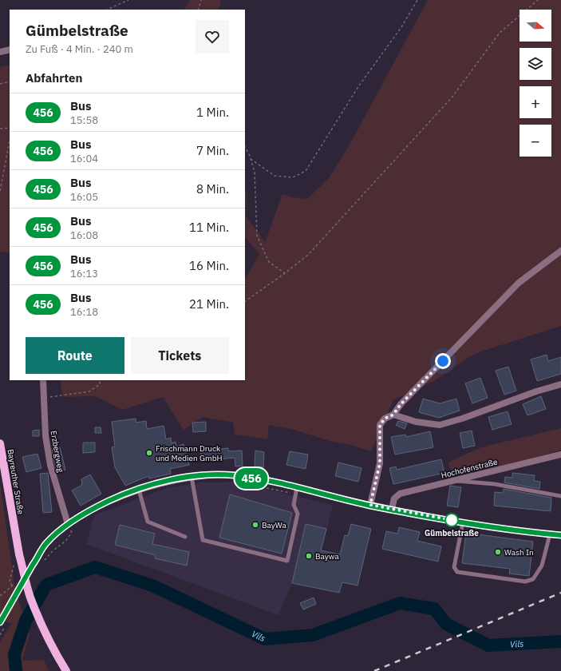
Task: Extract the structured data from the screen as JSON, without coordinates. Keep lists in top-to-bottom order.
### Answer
{
  "streets": {
    "main road": ["Bayreuther Straße"],
    "street": ["Erzbergweg", "Hochofenstraße"]
  },
  "water": ["Vils"],
  "places": [
    "Frischmann Druck und Medien GmbH",
    "Gümbelstraße",
    "BayWa",
    "Wash In",
    "Baywa"
  ],
  "lines": ["bus line 456"],
  "north": "right",
  "page": {
    "on_map": "456",
    "map_buttons": ["+", "−"],
    "heading": [
      ["Gümbelstraße", "Zu Fuß · 4 Min. · 240 m"],
      "Abfahrten"
    ],
    "list": [
      {
        "mark": "456",
        "name": "Bus",
        "note": "15:58",
        "value": "1 Min."
      },
      {
        "mark": "456",
        "name": "Bus",
        "note": "16:04",
        "value": "7 Min."
      },
      {
        "mark": "456",
        "name": "Bus",
        "note": "16:05",
        "value": "8 Min."
      },
      {
        "mark": "456",
        "name": "Bus",
        "note": "16:08",
        "value": "11 Min."
      },
      {
        "mark": "456",
        "name": "Bus",
        "note": "16:13",
        "value": "16 Min."
      },
      {
        "mark": "456",
        "name": "Bus",
        "note": "16:18",
        "value": "21 Min."
      }
    ],
    "buttons": ["Route", "Tickets"]
  }
}
